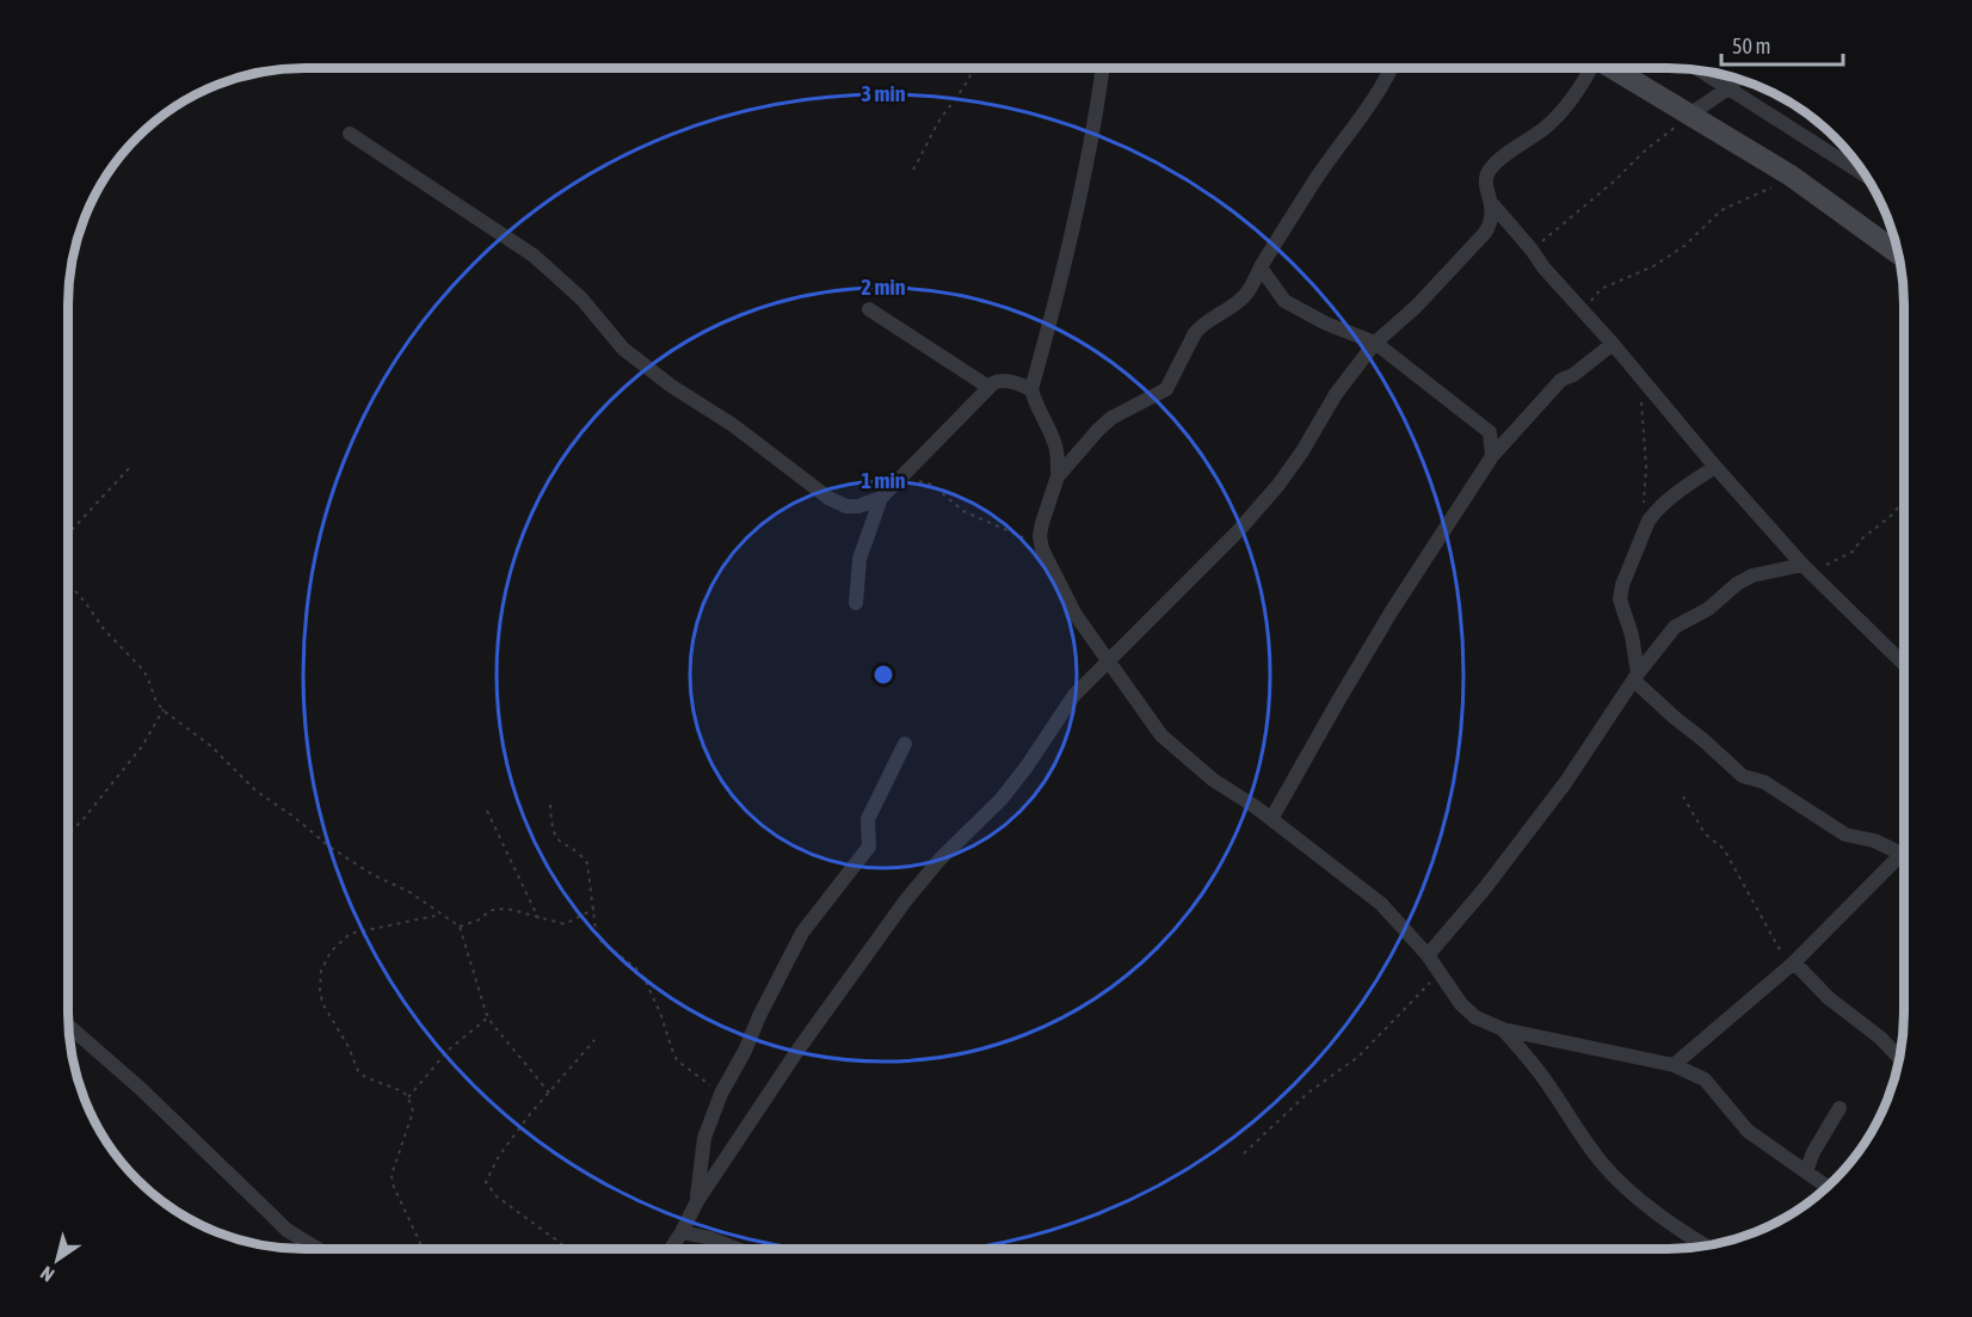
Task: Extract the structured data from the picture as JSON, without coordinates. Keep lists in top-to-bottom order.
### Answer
{
  "scale_bar": "50 m",
  "north": "bottom left",
  "rings": ["3 min", "2 min", "1 min"]
}
